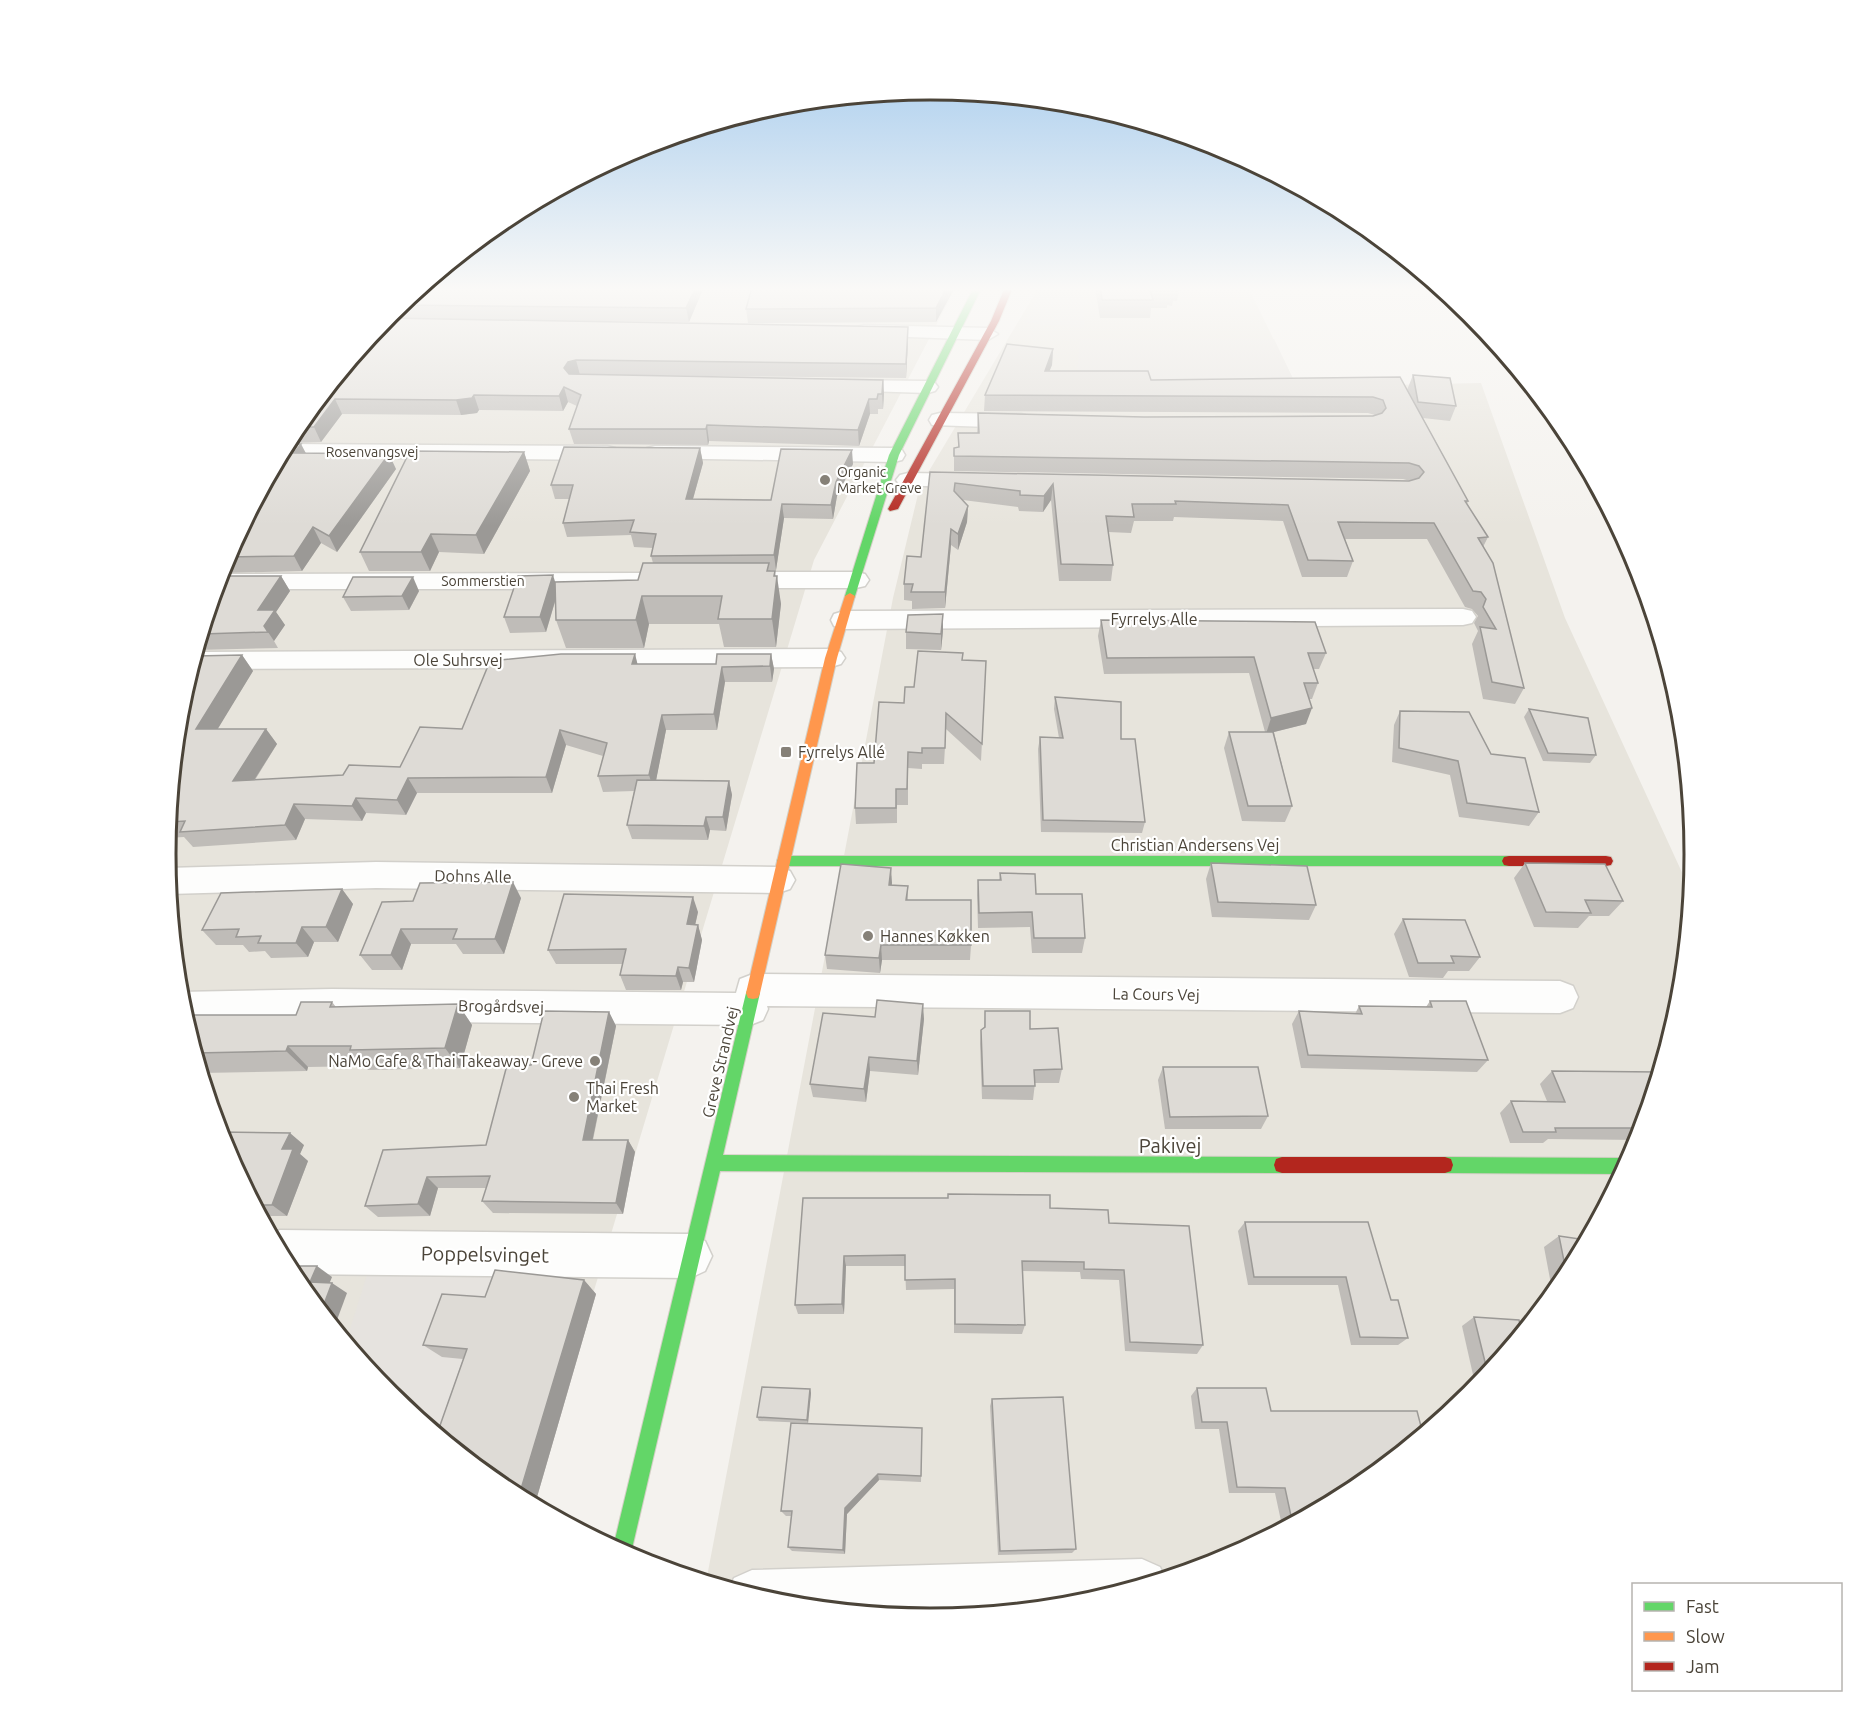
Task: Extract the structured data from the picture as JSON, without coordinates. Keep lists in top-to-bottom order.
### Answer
{
  "streets": {
    "main road": ["Christian Andersens Vej", "Greve Strandvej", "Pakivej"],
    "street": [
      "Rosenvangsvej",
      "Sommerstien",
      "Fyrrelys Alle",
      "Ole Suhrsvej",
      "Dohns Alle",
      "La Cours Vej",
      "Brogårdsvej",
      "Poppelsvinget"
    ]
  },
  "crossings": [
    ["Rosenvangsvej", "Greve Strandvej"],
    ["Fyrrelys Alle", "Greve Strandvej"],
    ["Ole Suhrsvej", "Greve Strandvej"],
    ["Christian Andersens Vej", "Dohns Alle"],
    ["Christian Andersens Vej", "Greve Strandvej"],
    ["Dohns Alle", "Greve Strandvej"],
    ["La Cours Vej", "Brogårdsvej"],
    ["La Cours Vej", "Greve Strandvej"],
    ["Brogårdsvej", "Greve Strandvej"],
    ["Greve Strandvej", "Pakivej"],
    ["Greve Strandvej", "Poppelsvinget"]
  ],
  "places": {
    "other": [
      "Organic Market Greve",
      "Hannes Køkken",
      "NaMo Cafe & Thai Takeaway - Greve",
      "Thai Fresh Market"
    ],
    "transit": ["Fyrrelys Allé"]
  },
  "legend": ["Fast", "Slow", "Jam"]
}
